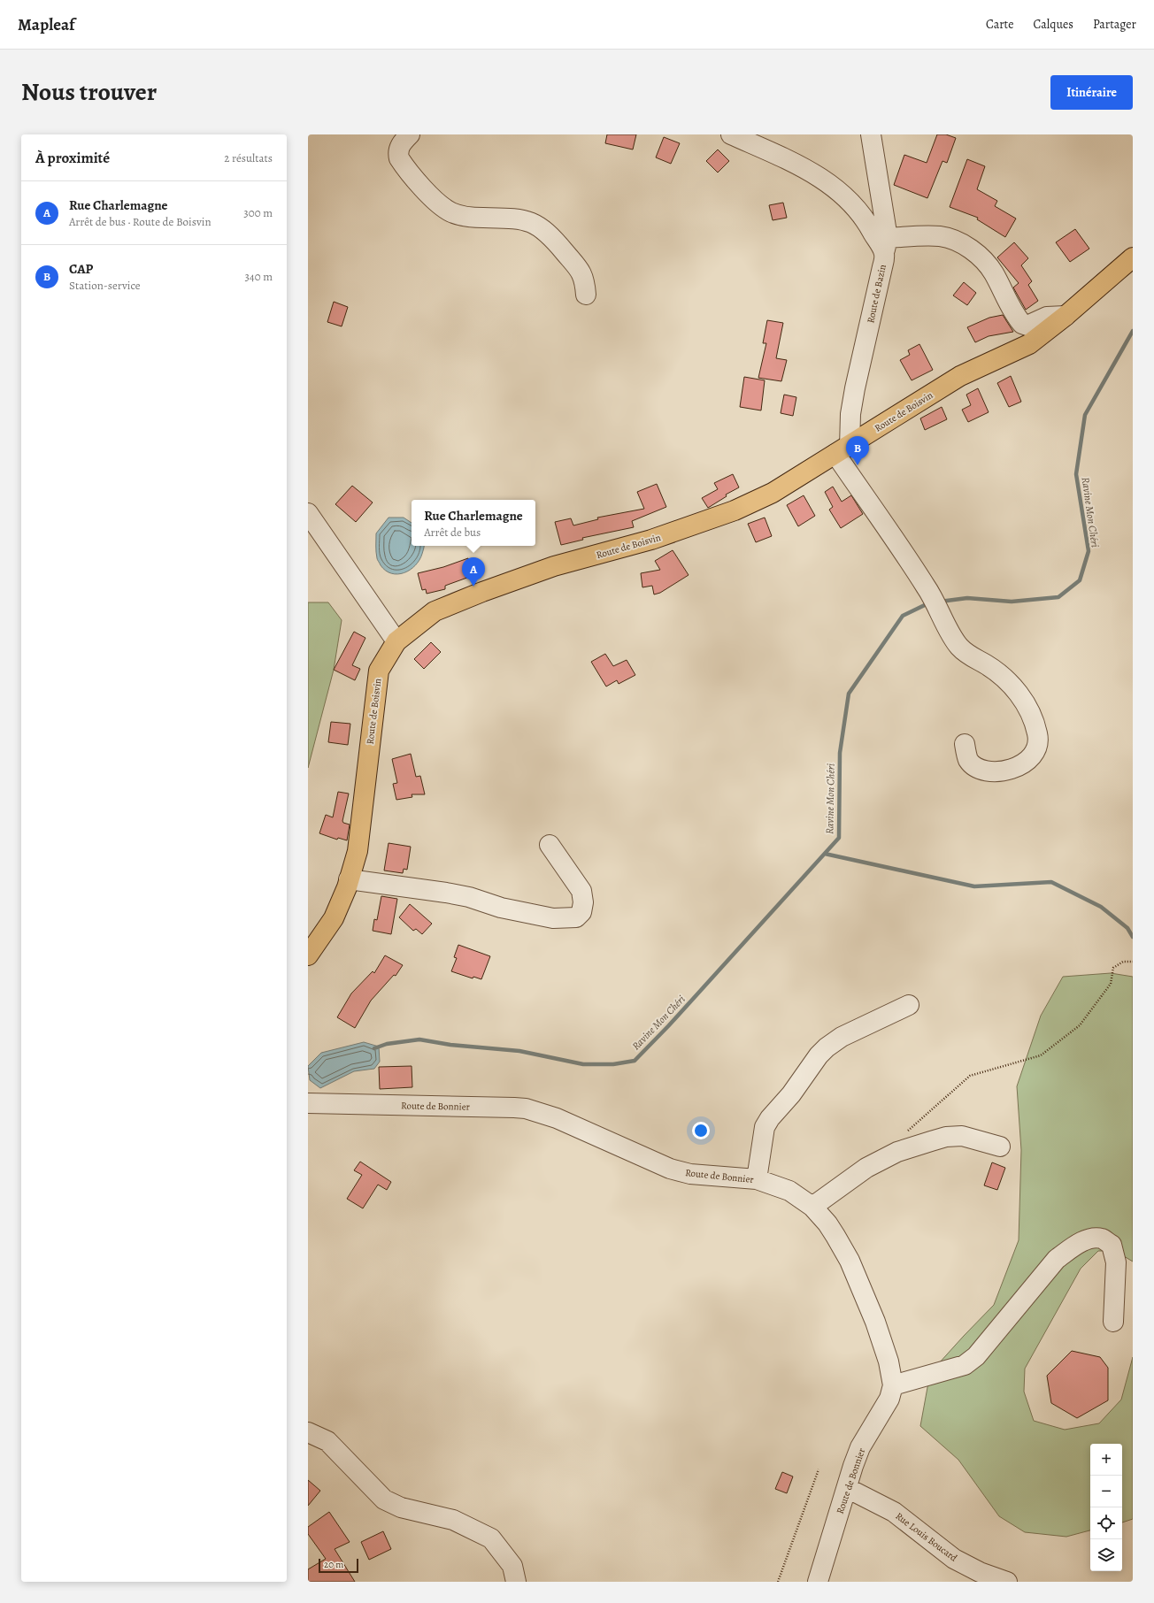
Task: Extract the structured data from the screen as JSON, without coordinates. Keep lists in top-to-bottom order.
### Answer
{
  "streets": {
    "main road": ["Route de Boisvin"],
    "street": ["Route de Bazin", "Route de Bonnier", "Rue Louis Boucard"]
  },
  "crossings": [
    ["Route de Bazin", "Route de Boisvin"],
    ["Route de Bonnier", "Rue Louis Boucard"]
  ],
  "water": ["Ravine Mon Chéri"],
  "scale_bar": "20 m",
  "page": {
    "header": "Mapleaf",
    "nav": ["Carte", "Calques", "Partager"],
    "title": "Nous trouver",
    "buttons": "Itinéraire",
    "heading": ["À proximité", "2 résultats"],
    "list": [
      {
        "mark": "A",
        "name": "Rue Charlemagne",
        "note": "Arrêt de bus · Route de Boisvin",
        "value": "300 m"
      },
      {
        "mark": "B",
        "name": "CAP",
        "note": "Station-service",
        "value": "340 m"
      }
    ],
    "pins": ["B", "A"],
    "popup": ["Rue Charlemagne", "Arrêt de bus"],
    "map_buttons": ["+", "−"],
    "scale": "20 m"
  }
}
